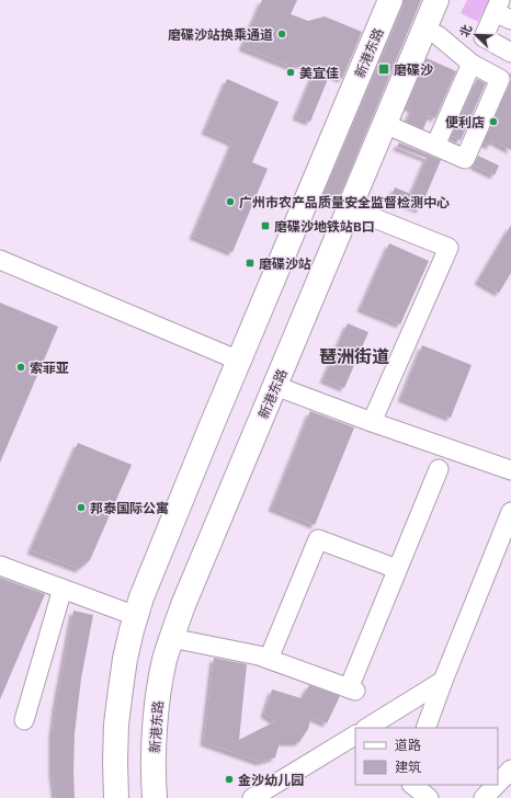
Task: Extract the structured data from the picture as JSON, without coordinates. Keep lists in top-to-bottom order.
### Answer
{
  "streets": {
    "main road": ["新港东路"]
  },
  "districts": ["琶洲街道"],
  "places": {
    "other": [
      "磨碟沙站换乘通道",
      "美宜佳",
      "便利店",
      "广州市农产品质量安全监督检测中心",
      "索菲亚",
      "邦泰国际公寓",
      "金沙幼儿园"
    ],
    "transit": ["磨碟沙", "磨碟沙地铁站B口", "磨碟沙站"]
  },
  "legend": ["道路", "建筑"],
  "north": "top left"
}
